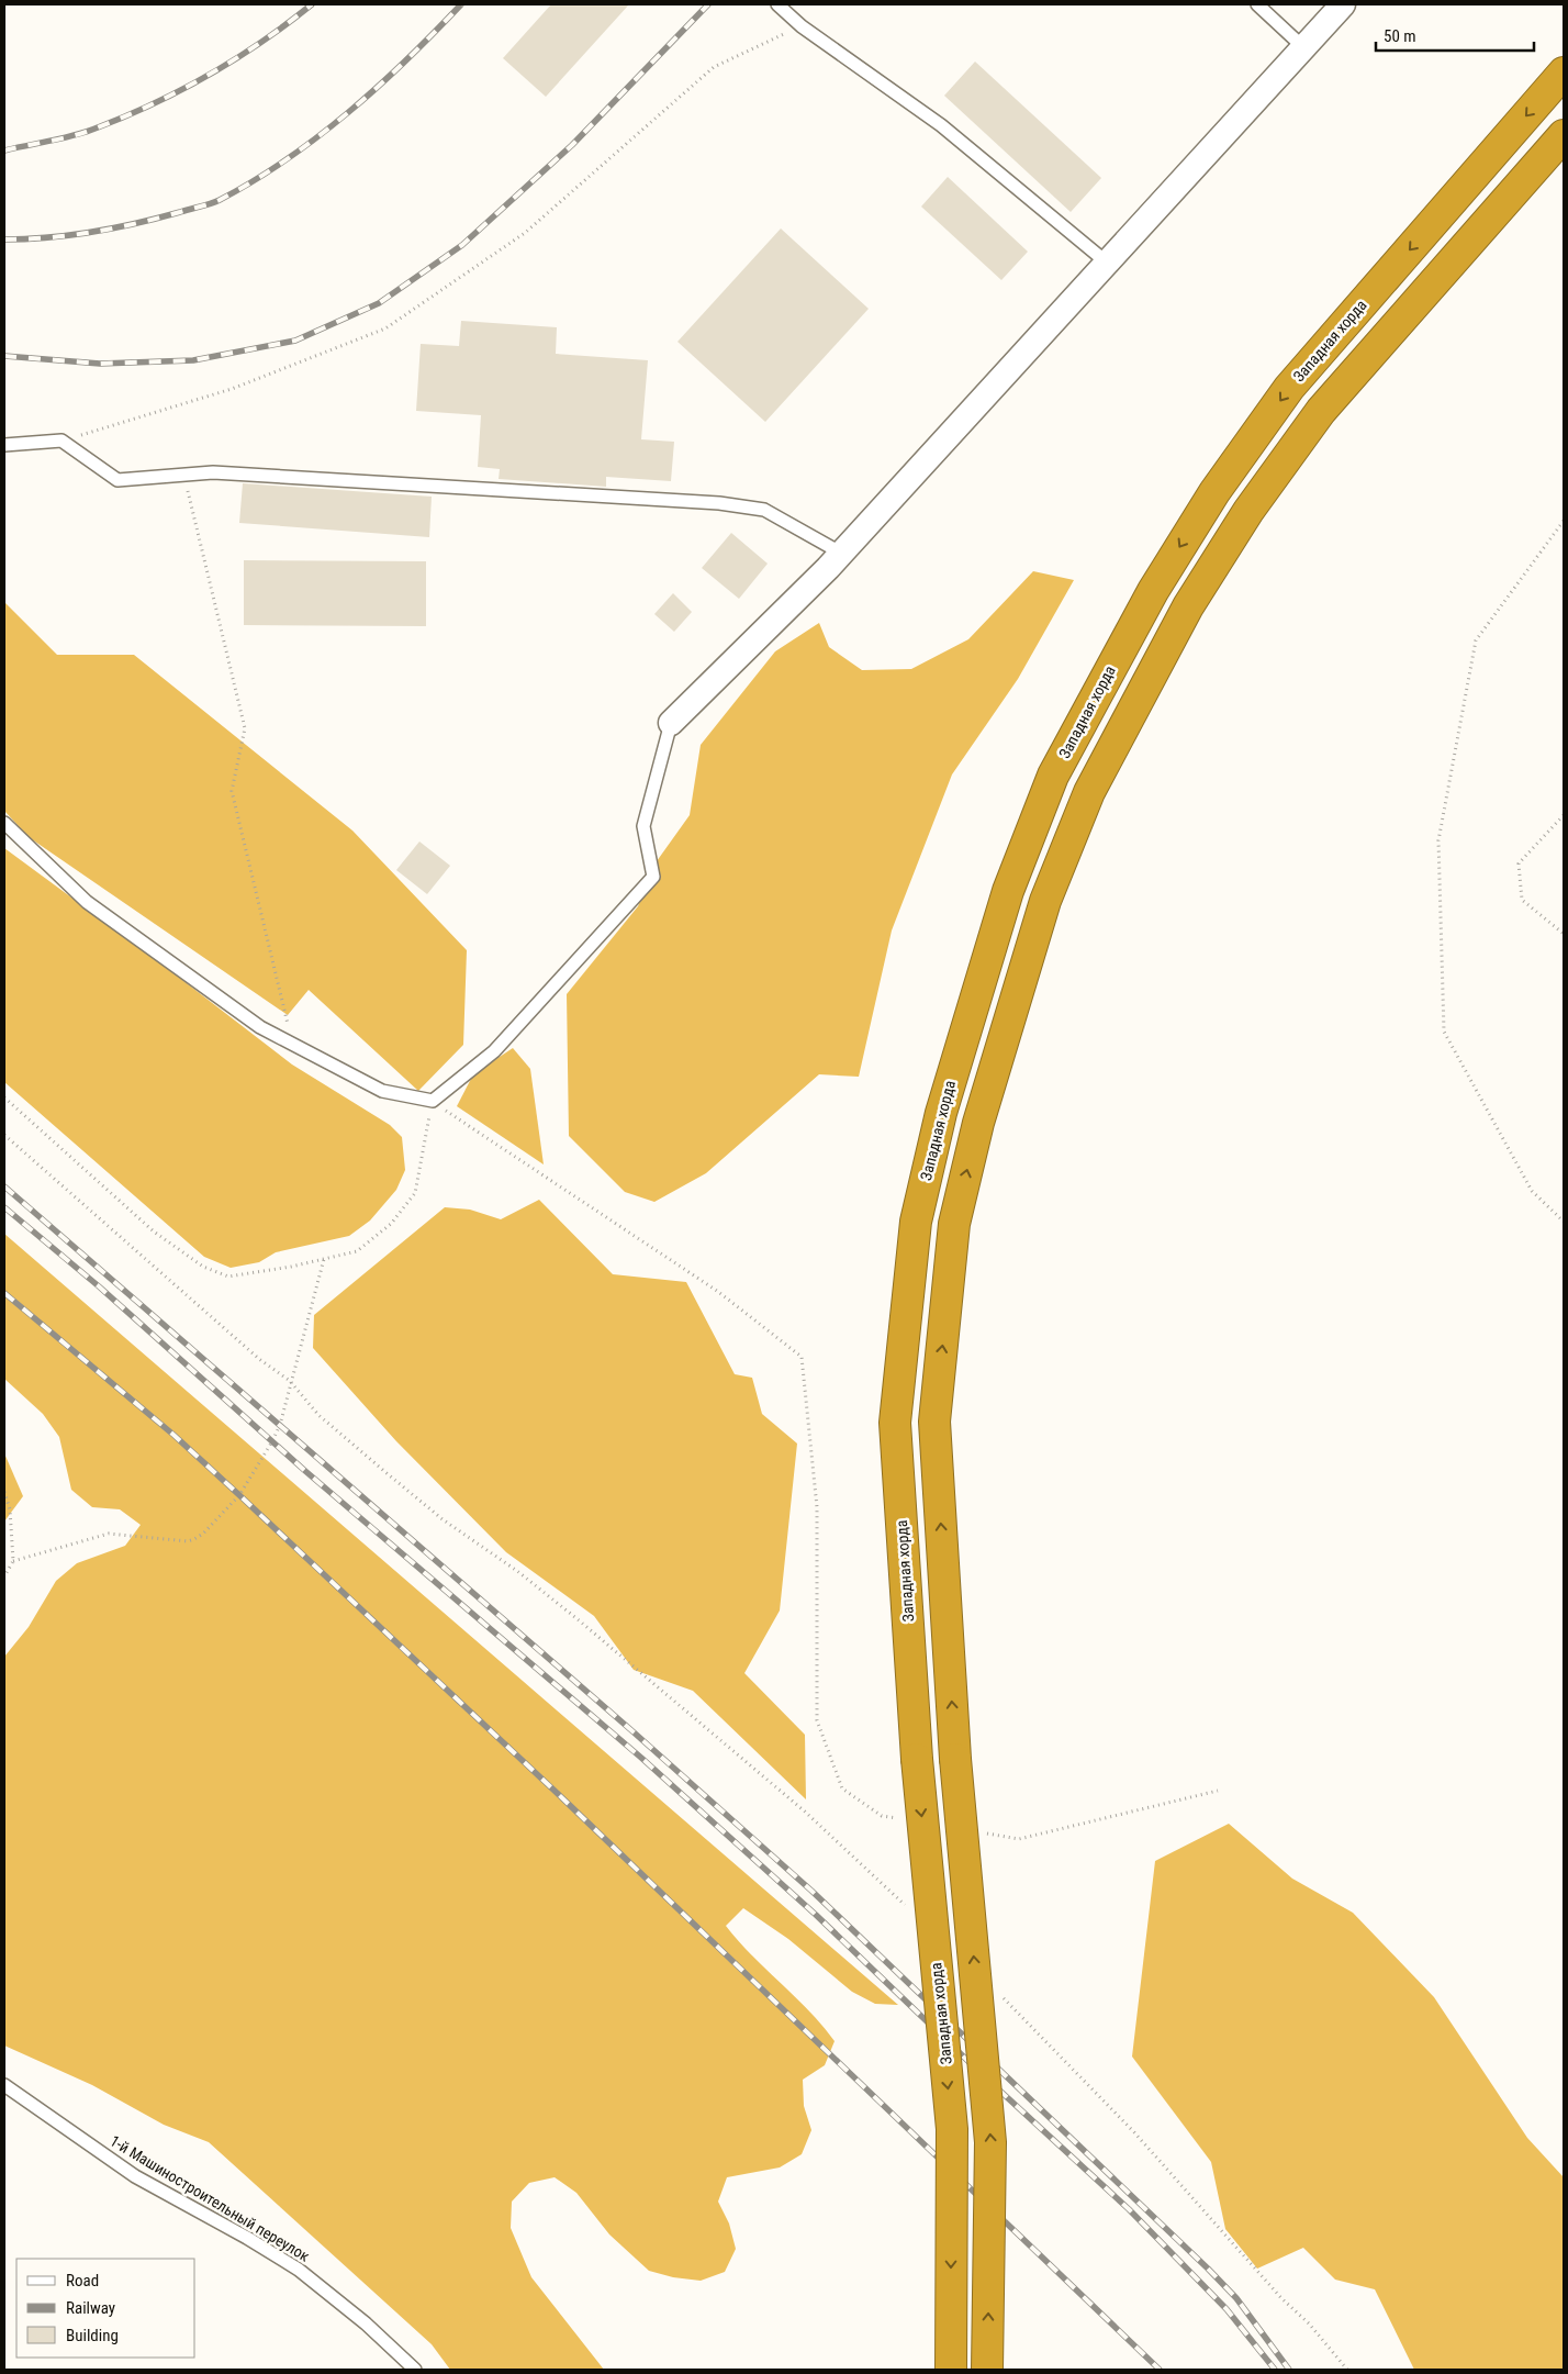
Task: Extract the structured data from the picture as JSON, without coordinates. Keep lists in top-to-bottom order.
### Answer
{
  "streets": {
    "highway": ["Западная хорда"],
    "lane": ["1-й Машиностроительный переулок"]
  },
  "legend": ["Road", "Railway", "Building"],
  "scale_bar": "50 m"
}
